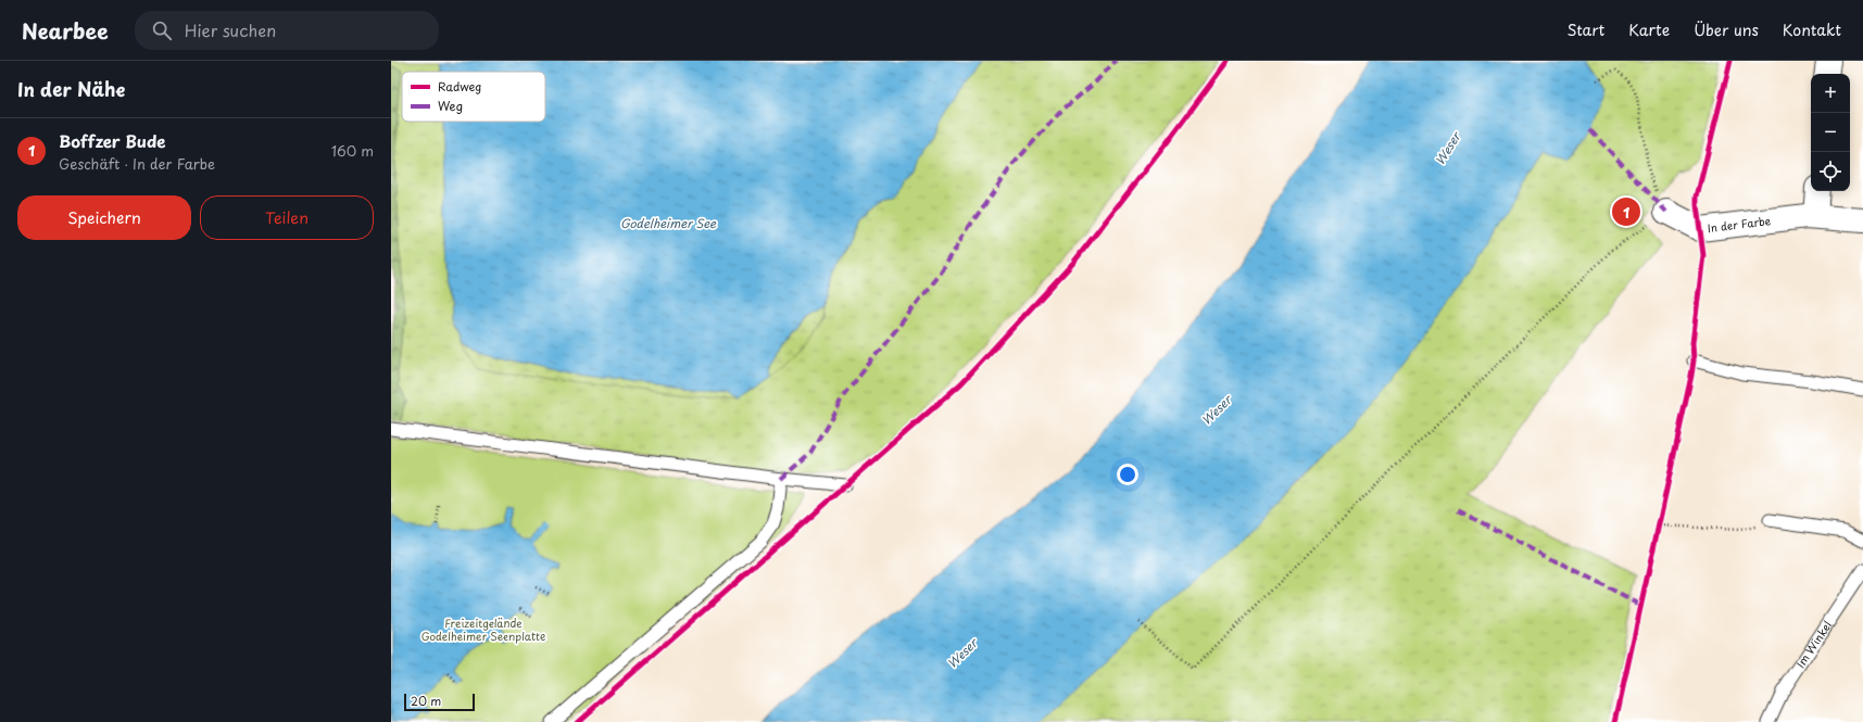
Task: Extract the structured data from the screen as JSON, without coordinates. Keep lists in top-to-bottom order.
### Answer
{
  "streets": {
    "street": ["In der Farbe"],
    "lane": ["Im Winkel"]
  },
  "water": ["Weser", "Godelheimer See"],
  "parks": ["Freizeitgelände Godelheimer Seenplatte"],
  "legend": ["Radweg", "Weg"],
  "scale_bar": "20 m",
  "page": {
    "header": "Nearbee",
    "search": "Hier suchen",
    "nav": [
      "Start",
      "Karte",
      "Über uns",
      "Kontakt"
    ],
    "heading": "In der Nähe",
    "map_buttons": ["+", "−"],
    "list": [
      {
        "mark": "1",
        "name": "Boffzer Bude",
        "note": "Geschäft · In der Farbe",
        "value": "160 m"
      }
    ],
    "buttons": ["Speichern", "Teilen"],
    "pins": "1",
    "scale": "20 m"
  }
}
